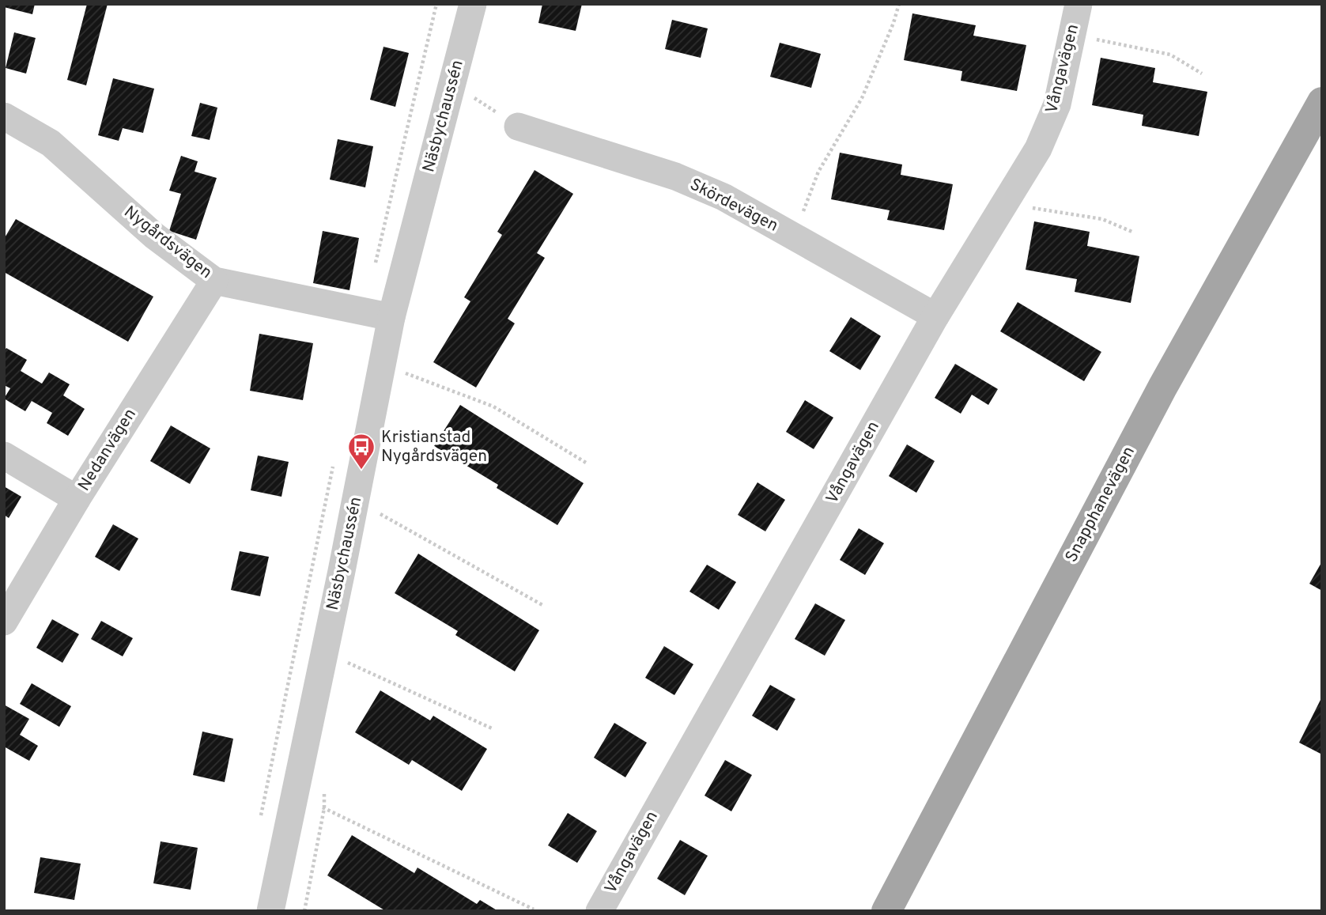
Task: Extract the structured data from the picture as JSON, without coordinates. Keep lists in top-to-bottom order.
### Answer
{
  "streets": {
    "main road": ["Snapphanevägen"],
    "street": [
      "Vångavägen",
      "Näsbychaussén",
      "Skördevägen",
      "Nygårdsvägen",
      "Nedanvägen"
    ]
  },
  "crossings": [
    ["Vångavägen", "Skördevägen"],
    ["Näsbychaussén", "Nygårdsvägen"],
    ["Nygårdsvägen", "Nedanvägen"]
  ],
  "places": {
    "bus stop": ["Kristianstad Nygårdsvägen"]
  }
}
